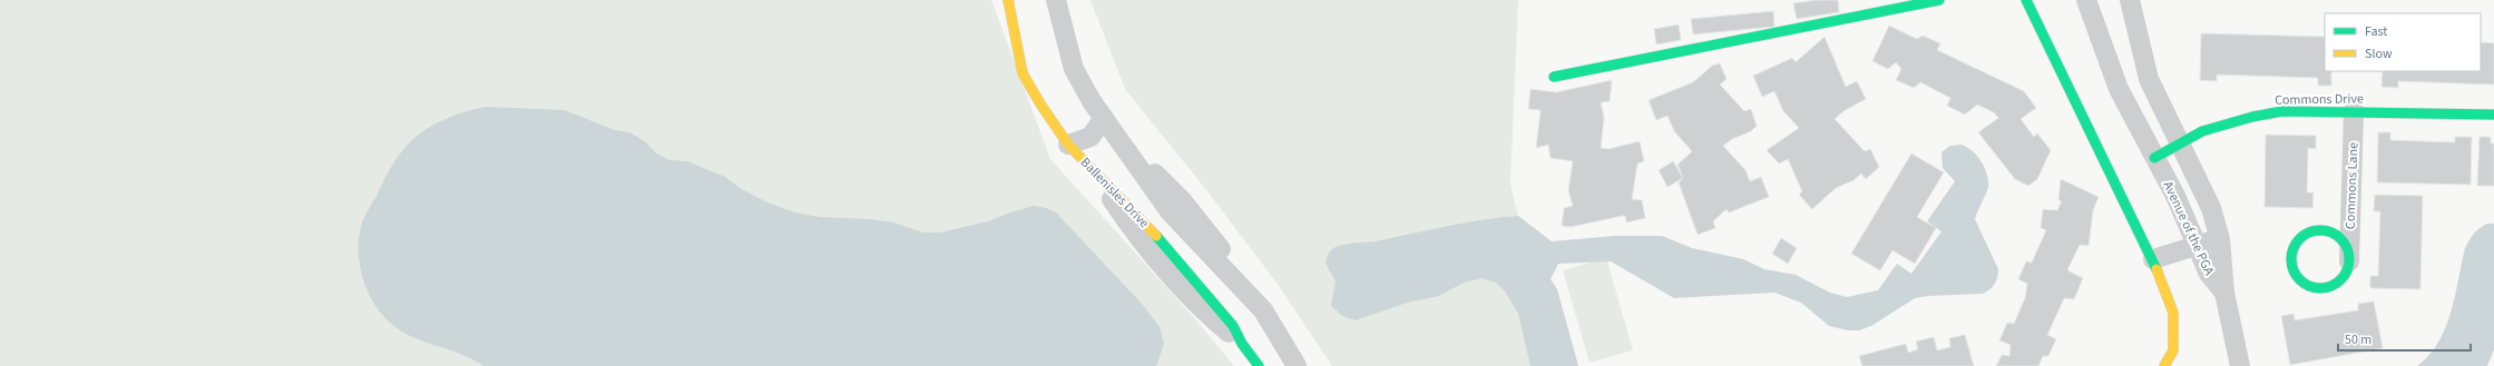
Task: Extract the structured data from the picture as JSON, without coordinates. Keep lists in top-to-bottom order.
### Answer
{
  "streets": {
    "street": [
      "Commons Drive",
      "Commons Lane",
      "Ballenisles Drive",
      "Avenue of the PGA"
    ]
  },
  "crossings": [
    ["Commons Drive", "Commons Lane"],
    ["Commons Drive", "Avenue of the PGA"]
  ],
  "legend": ["Fast", "Slow"],
  "scale_bar": "50 m"
}
